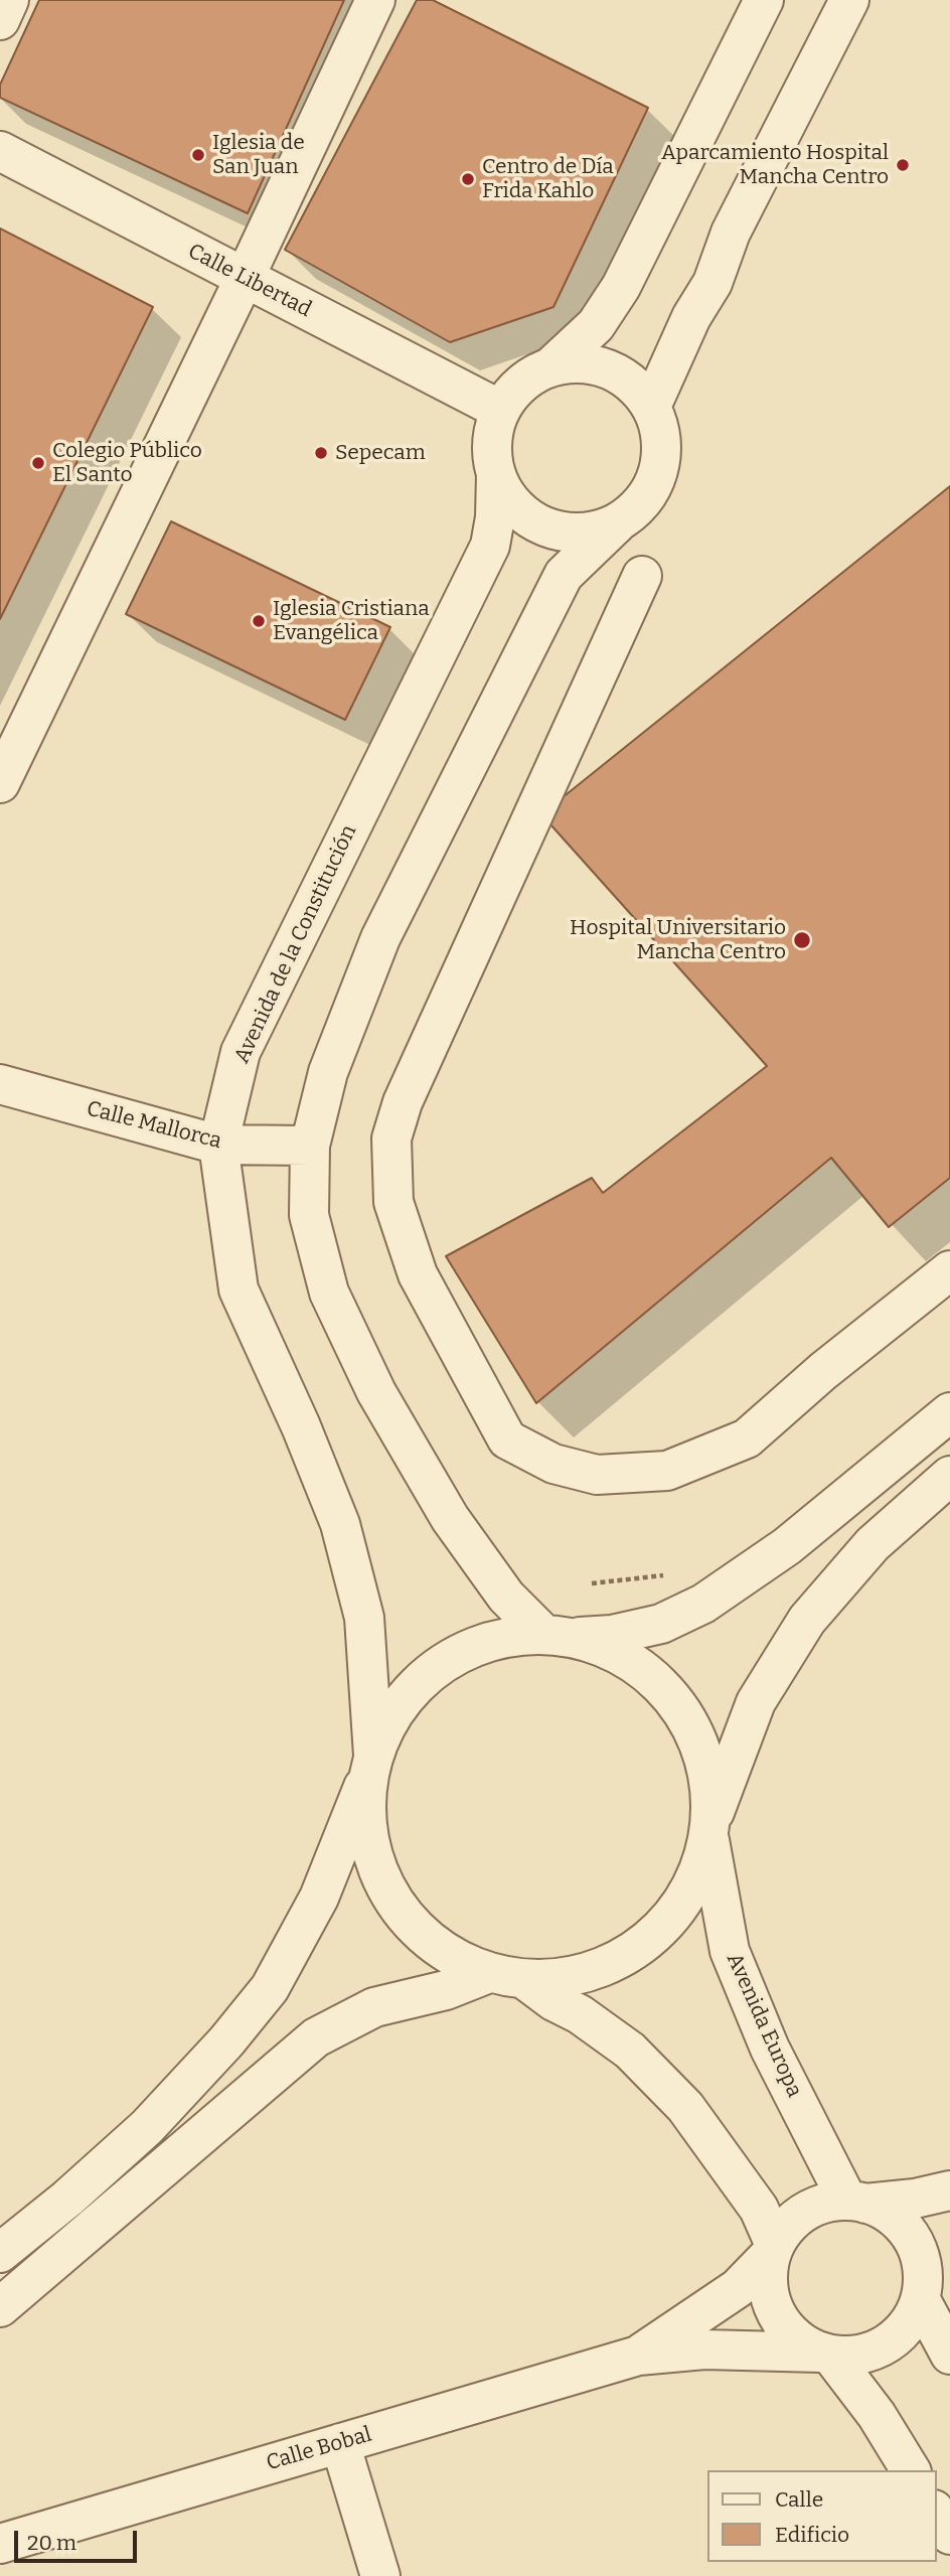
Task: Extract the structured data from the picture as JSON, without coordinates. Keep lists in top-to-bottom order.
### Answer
{
  "streets": {
    "street": [
      "Calle Libertad",
      "Avenida de la Constitución",
      "Calle Mallorca",
      "Avenida Europa",
      "Calle Bobal"
    ]
  },
  "crossings": [
    ["Calle Libertad", "Avenida de la Constitución"],
    ["Avenida de la Constitución", "Calle Mallorca"],
    ["Avenida Europa", "Calle Bobal"]
  ],
  "places": [
    "Iglesia de San Juan",
    "Aparcamiento Hospital Mancha Centro",
    "Centro de Día Frida Kahlo",
    "Sepecam",
    "Colegio Público El Santo",
    "Iglesia Cristiana Evangélica",
    "Hospital Universitario Mancha Centro"
  ],
  "legend": ["Calle", "Edificio"],
  "scale_bar": "20 m"
}
